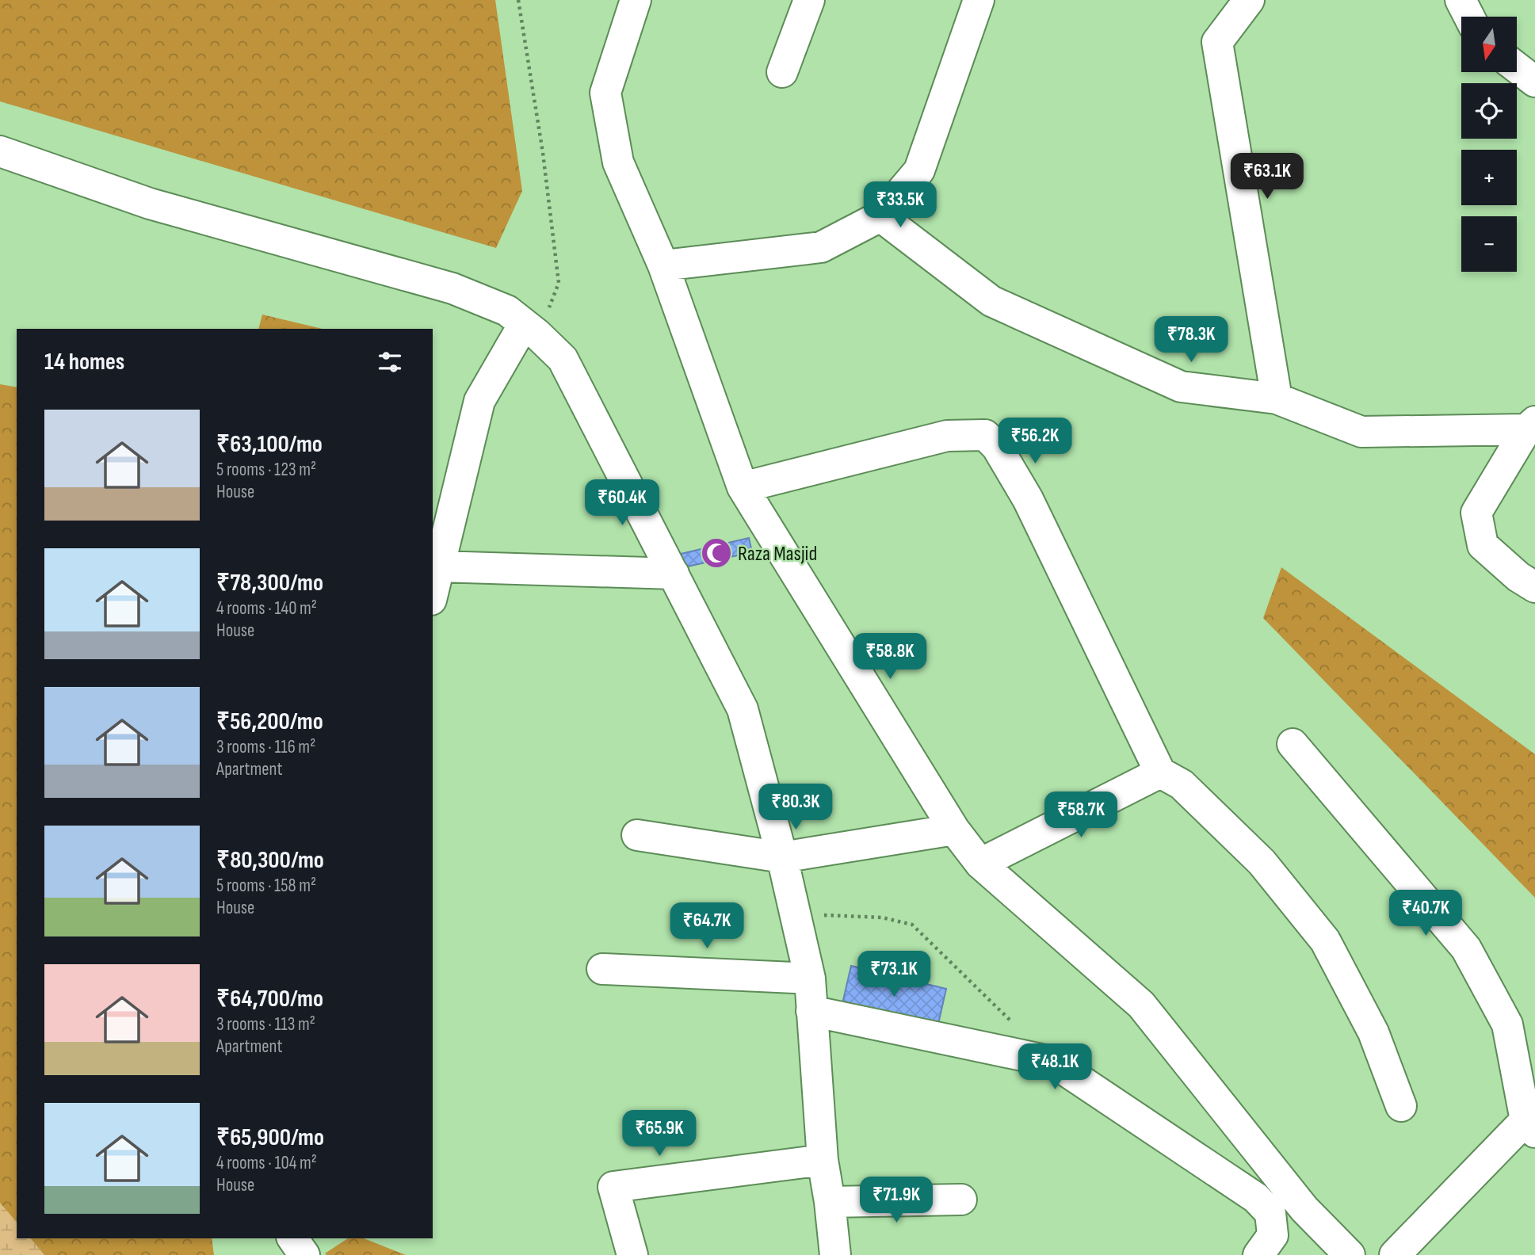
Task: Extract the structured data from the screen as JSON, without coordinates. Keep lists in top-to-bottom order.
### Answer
{
  "places": {
    "mosque": ["Raza Masjid"]
  },
  "north": "bottom",
  "page": {
    "map_buttons": ["+", "−"],
    "price": [
      "₹63.1K",
      "₹33.5K",
      "₹78.3K",
      "₹56.2K",
      "₹60.4K",
      "₹58.8K",
      "₹80.3K",
      "₹58.7K",
      "₹40.7K",
      "₹64.7K",
      "₹73.1K",
      "₹48.1K",
      "₹65.9K",
      "₹71.9K"
    ],
    "heading": "14 homes",
    "list": [
      {
        "name": "₹63,100/mo",
        "note": "5 rooms · 123 m² · House"
      },
      {
        "name": "₹78,300/mo",
        "note": "4 rooms · 140 m² · House"
      },
      {
        "name": "₹56,200/mo",
        "note": "3 rooms · 116 m² · Apartment"
      },
      {
        "name": "₹80,300/mo",
        "note": "5 rooms · 158 m² · House"
      },
      {
        "name": "₹64,700/mo",
        "note": "3 rooms · 113 m² · Apartment"
      },
      {
        "name": "₹65,900/mo",
        "note": "4 rooms · 104 m² · House"
      }
    ]
  }
}
